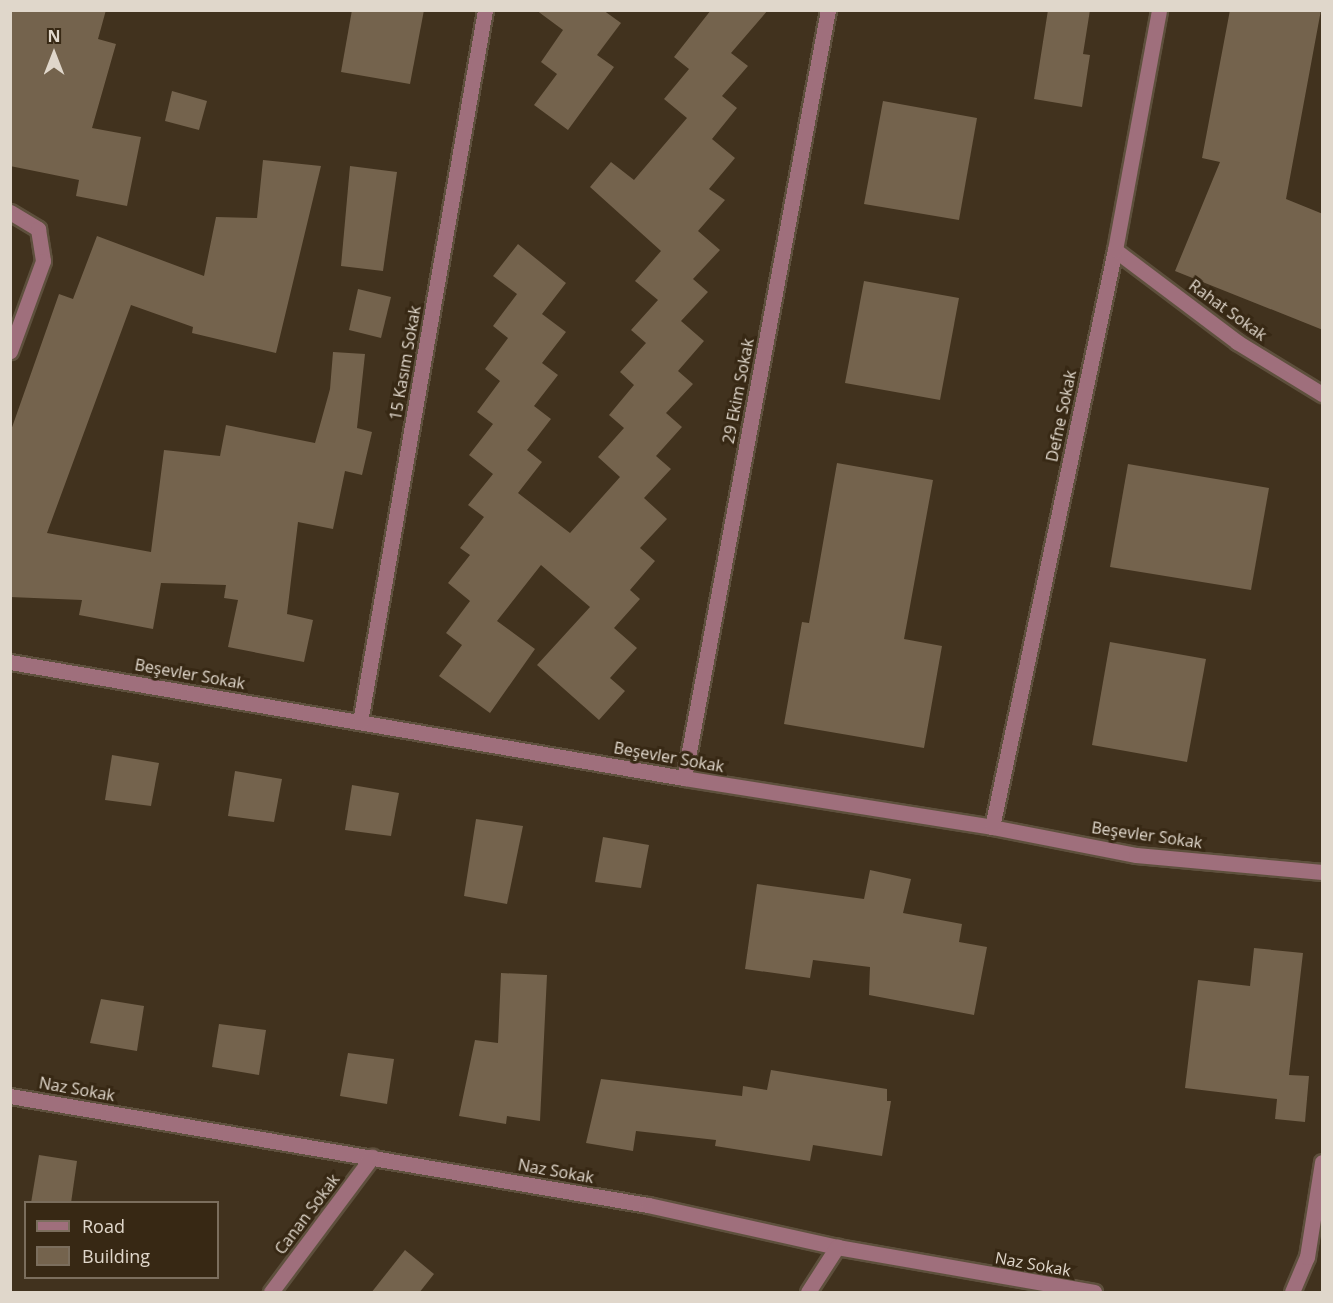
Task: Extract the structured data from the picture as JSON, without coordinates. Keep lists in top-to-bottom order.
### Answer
{
  "streets": {
    "street": [
      "Rahat Sokak",
      "15 Kasım Sokak",
      "29 Ekim Sokak",
      "Defne Sokak",
      "Beşevler Sokak",
      "Naz Sokak",
      "Canan Sokak"
    ]
  },
  "crossings": [
    ["Rahat Sokak", "Defne Sokak"],
    ["15 Kasım Sokak", "Beşevler Sokak"],
    ["29 Ekim Sokak", "Beşevler Sokak"],
    ["Defne Sokak", "Beşevler Sokak"],
    ["Naz Sokak", "Canan Sokak"]
  ],
  "legend": ["Road", "Building"],
  "north": "top"
}
